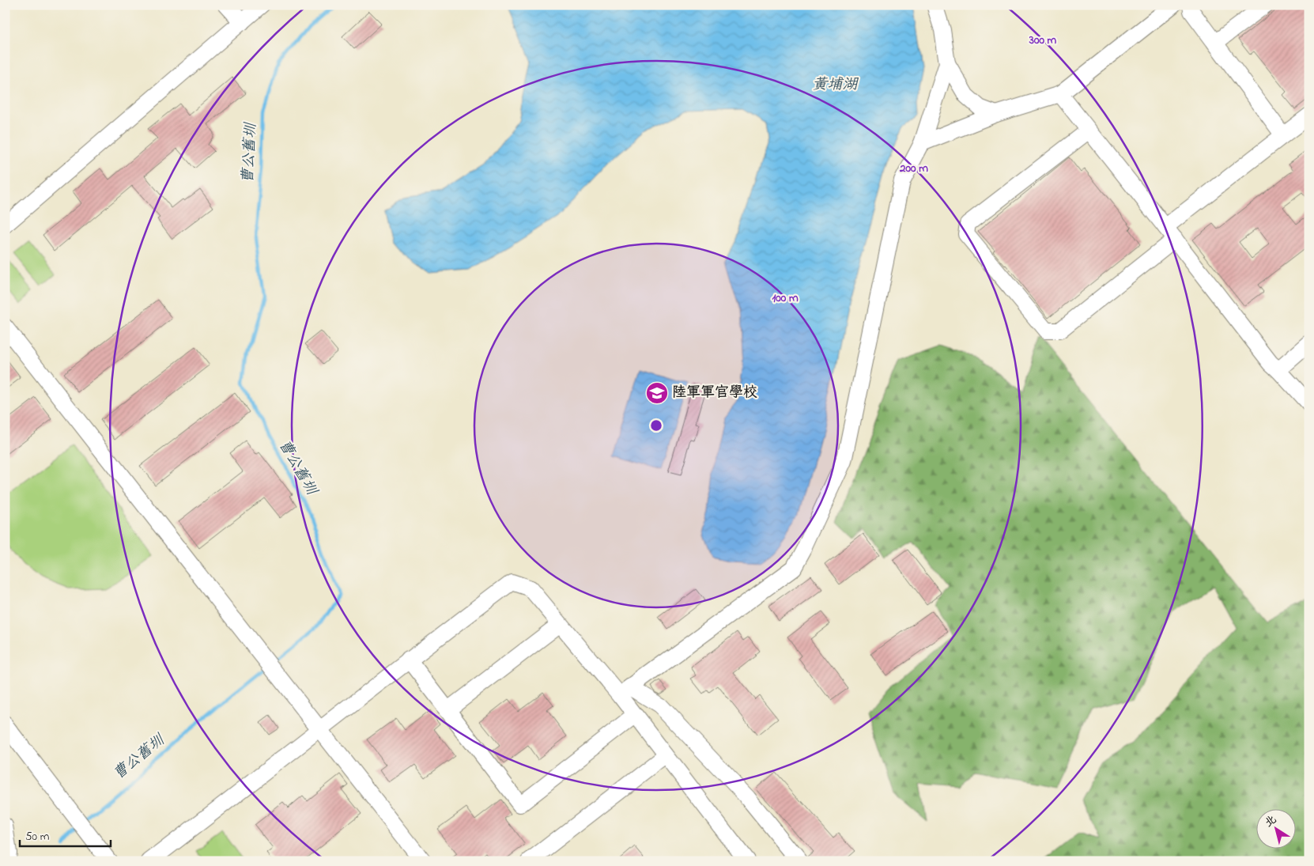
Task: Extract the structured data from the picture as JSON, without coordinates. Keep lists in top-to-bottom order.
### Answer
{
  "water": ["黃埔湖", "曹公舊圳"],
  "places": {
    "school or university": ["陸軍軍官學校"]
  },
  "scale_bar": "50 m",
  "north": "top left",
  "rings": ["300 m", "200 m", "100 m"]
}
